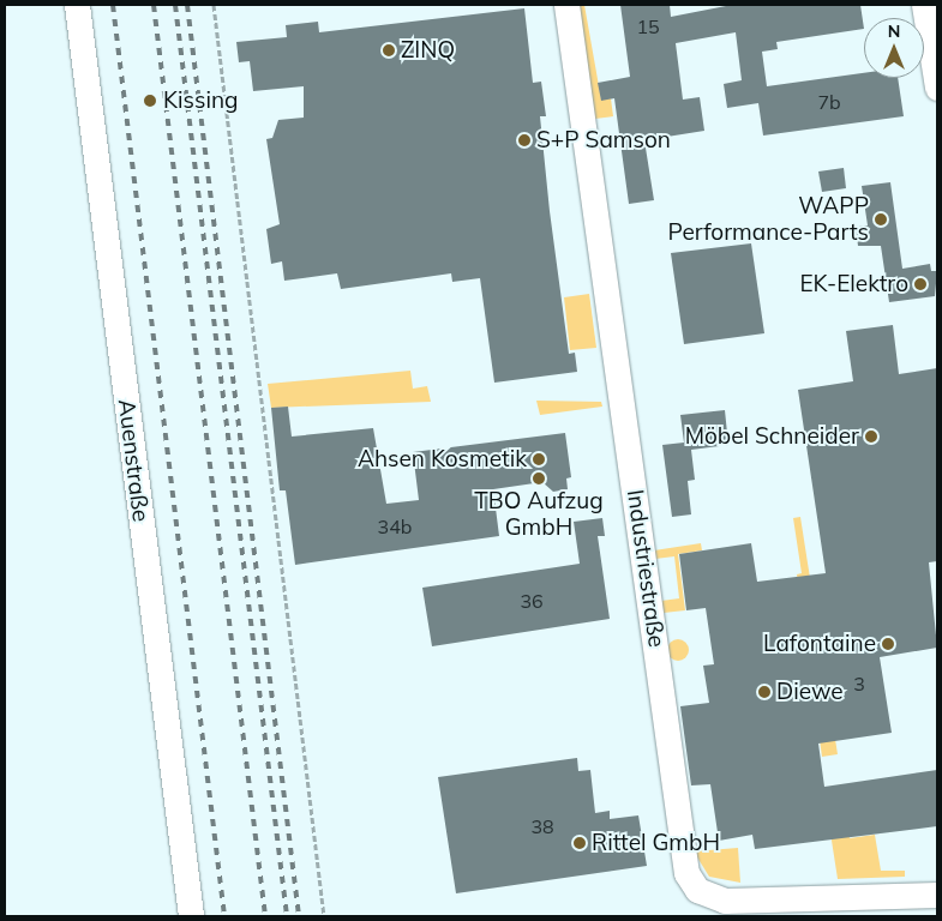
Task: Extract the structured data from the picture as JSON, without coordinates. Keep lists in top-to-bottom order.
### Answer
{
  "streets": {
    "street": ["Auenstraße", "Industriestraße"]
  },
  "places": [
    "ZINQ",
    "Kissing",
    "S+P Samson",
    "WAPP Performance-Parts",
    "EK-Elektro",
    "Möbel Schneider",
    "Ahsen Kosmetik",
    "TBO Aufzug GmbH",
    "Lafontaine",
    "Diewe",
    "Rittel GmbH"
  ],
  "house_numbers": [
    "15",
    "7b",
    "34b",
    "36",
    "3",
    "38"
  ],
  "north": "top"
}
